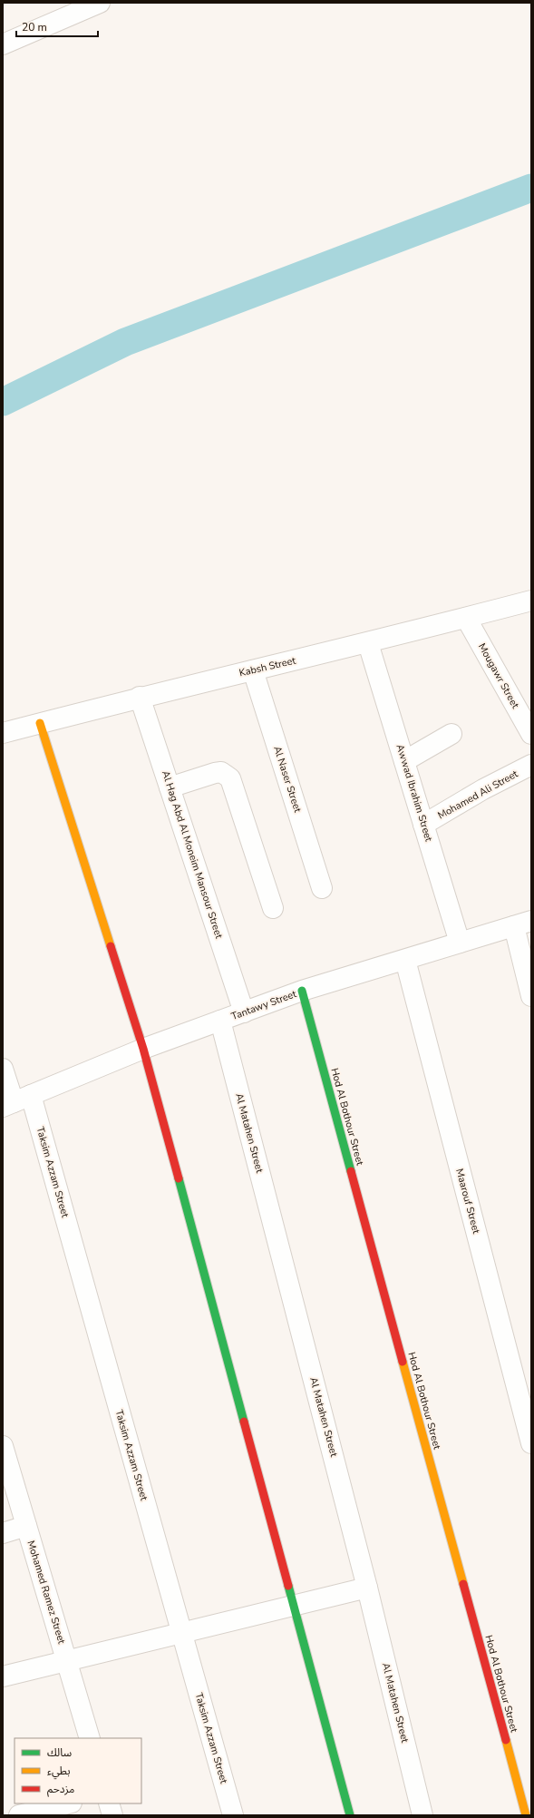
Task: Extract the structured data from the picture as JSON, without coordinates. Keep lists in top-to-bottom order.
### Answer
{
  "streets": {
    "street": [
      "Kabsh Street",
      "Mougawr Street",
      "Al Naser Street",
      "Awwad Ibrahim Street",
      "Mohamed Ali Street",
      "Al Hag Abd Al Moneim Mansour Street",
      "Tantawy Street",
      "Hod Al Bothour Street",
      "Al Matahen Street",
      "Taksim Azzam Street",
      "Maarouf Street",
      "Mohamed Ramez Street"
    ]
  },
  "crossings": [
    ["Kabsh Street", "Mougawr Street"],
    ["Kabsh Street", "Al Naser Street"],
    ["Kabsh Street", "Awwad Ibrahim Street"],
    ["Kabsh Street", "Al Hag Abd Al Moneim Mansour Street"],
    ["Awwad Ibrahim Street", "Mohamed Ali Street"],
    ["Awwad Ibrahim Street", "Tantawy Street"],
    ["Al Hag Abd Al Moneim Mansour Street", "Tantawy Street"],
    ["Tantawy Street", "Hod Al Bothour Street"],
    ["Tantawy Street", "Al Matahen Street"],
    ["Tantawy Street", "Taksim Azzam Street"],
    ["Tantawy Street", "Maarouf Street"]
  ],
  "legend": ["سالك", "بطيء", "مزدحم"],
  "scale_bar": "20 m"
}
